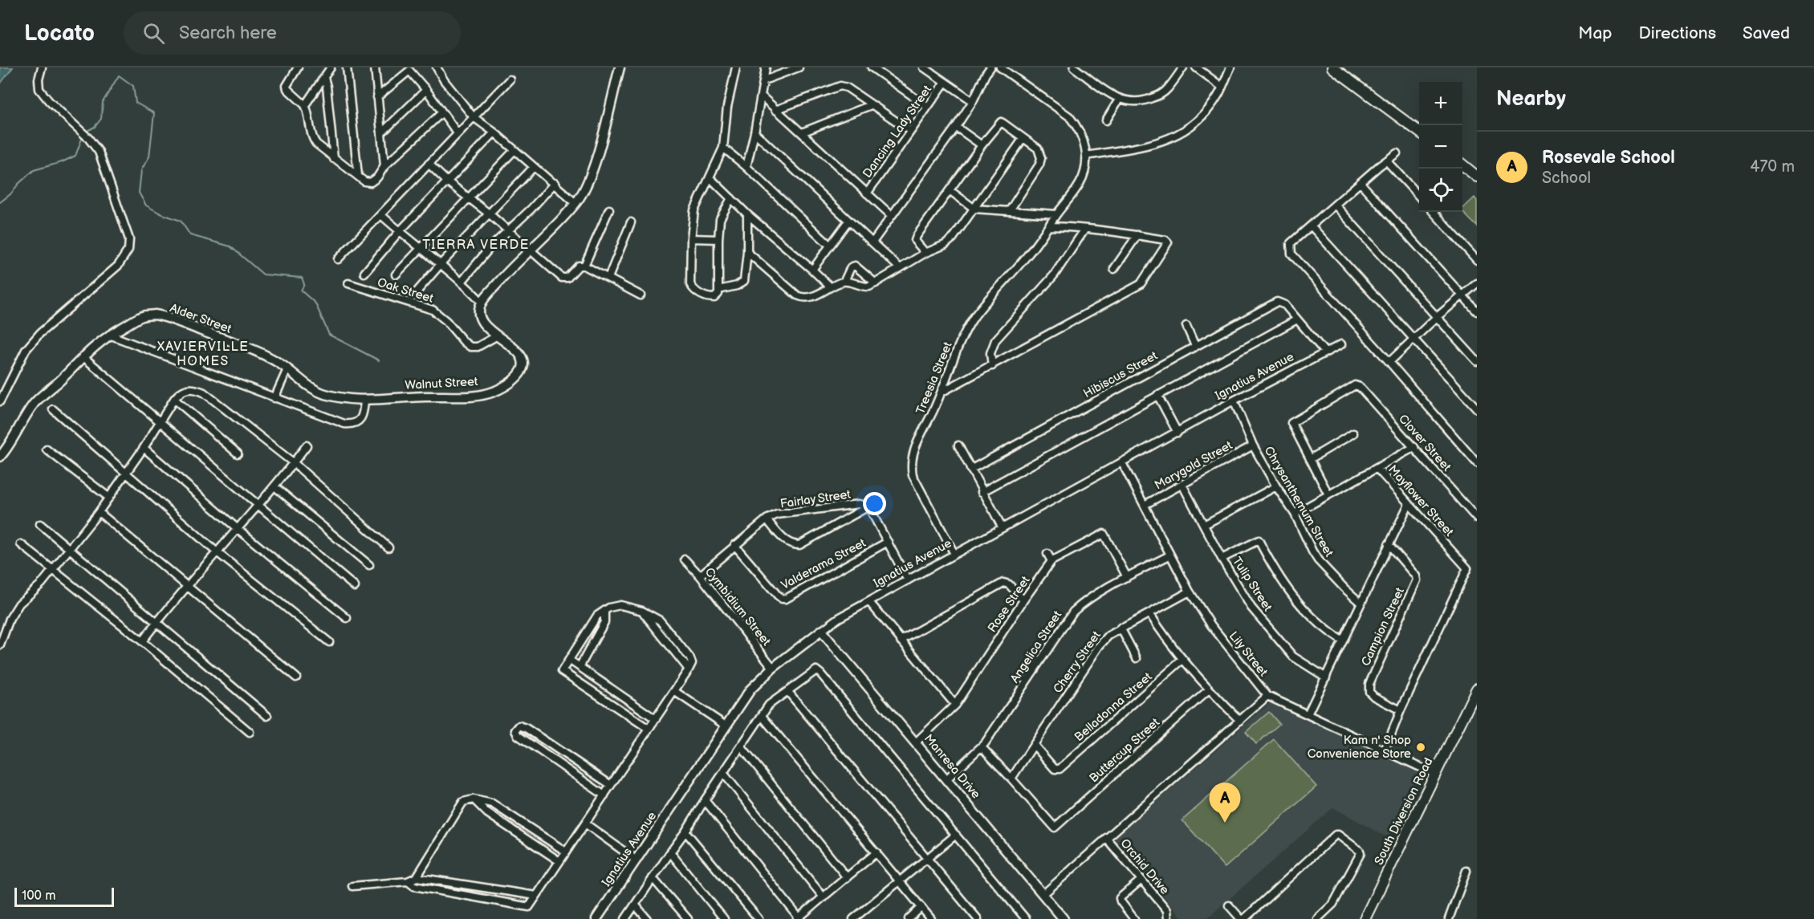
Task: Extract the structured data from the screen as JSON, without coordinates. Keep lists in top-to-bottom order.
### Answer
{
  "streets": {
    "main road": ["South Diversion Road"],
    "street": [
      "Dancing Lady Street",
      "Oak Street",
      "Alder Street",
      "Hibiscus Street",
      "Ignatius Avenue",
      "Treesia Street",
      "Walnut Street",
      "Clover Street",
      "Marygold Street",
      "Fairlay Street",
      "Mayflower Street",
      "Chrysanthemum Street",
      "Valderama Street",
      "Tulip Street",
      "Rose Street",
      "Cymbidium Street",
      "Campion Street",
      "Angelica Street",
      "Lily Street",
      "Cherry Street",
      "Belladonna Street",
      "Buttercup Street",
      "Manresa Drive",
      "Orchid Drive"
    ]
  },
  "crossings": [
    ["Oak Street", "Walnut Street"],
    ["Alder Street", "Walnut Street"],
    ["Ignatius Avenue", "Treesia Street"],
    ["Ignatius Avenue", "Chrysanthemum Street"],
    ["Ignatius Avenue", "Cymbidium Street"],
    ["Ignatius Avenue", "Lily Street"],
    ["Ignatius Avenue", "Manresa Drive"],
    ["Marygold Street", "Chrysanthemum Street"],
    ["Marygold Street", "Tulip Street"],
    ["Marygold Street", "Lily Street"],
    ["Fairlay Street", "Valderama Street"],
    ["Fairlay Street", "Cymbidium Street"],
    ["Mayflower Street", "Campion Street"],
    ["Rose Street", "Angelica Street"],
    ["Rose Street", "Manresa Drive"],
    ["Angelica Street", "Lily Street"],
    ["Angelica Street", "Manresa Drive"],
    ["Lily Street", "Cherry Street"],
    ["Lily Street", "South Diversion Road"],
    ["Cherry Street", "Belladonna Street"],
    ["Cherry Street", "Buttercup Street"]
  ],
  "districts": ["TIERRA VERDE", "XAVIERVILLE HOMES"],
  "places": ["Kam n' Shop Convenience Store"],
  "scale_bar": "100 m",
  "page": {
    "header": "Locato",
    "search": "Search here",
    "nav": ["Map", "Directions", "Saved"],
    "heading": "Nearby",
    "map_buttons": ["+", "−"],
    "list": [
      {
        "mark": "A",
        "name": "Rosevale School",
        "note": "School",
        "value": "470 m"
      }
    ],
    "pins": "A",
    "scale": "100 m"
  }
}
